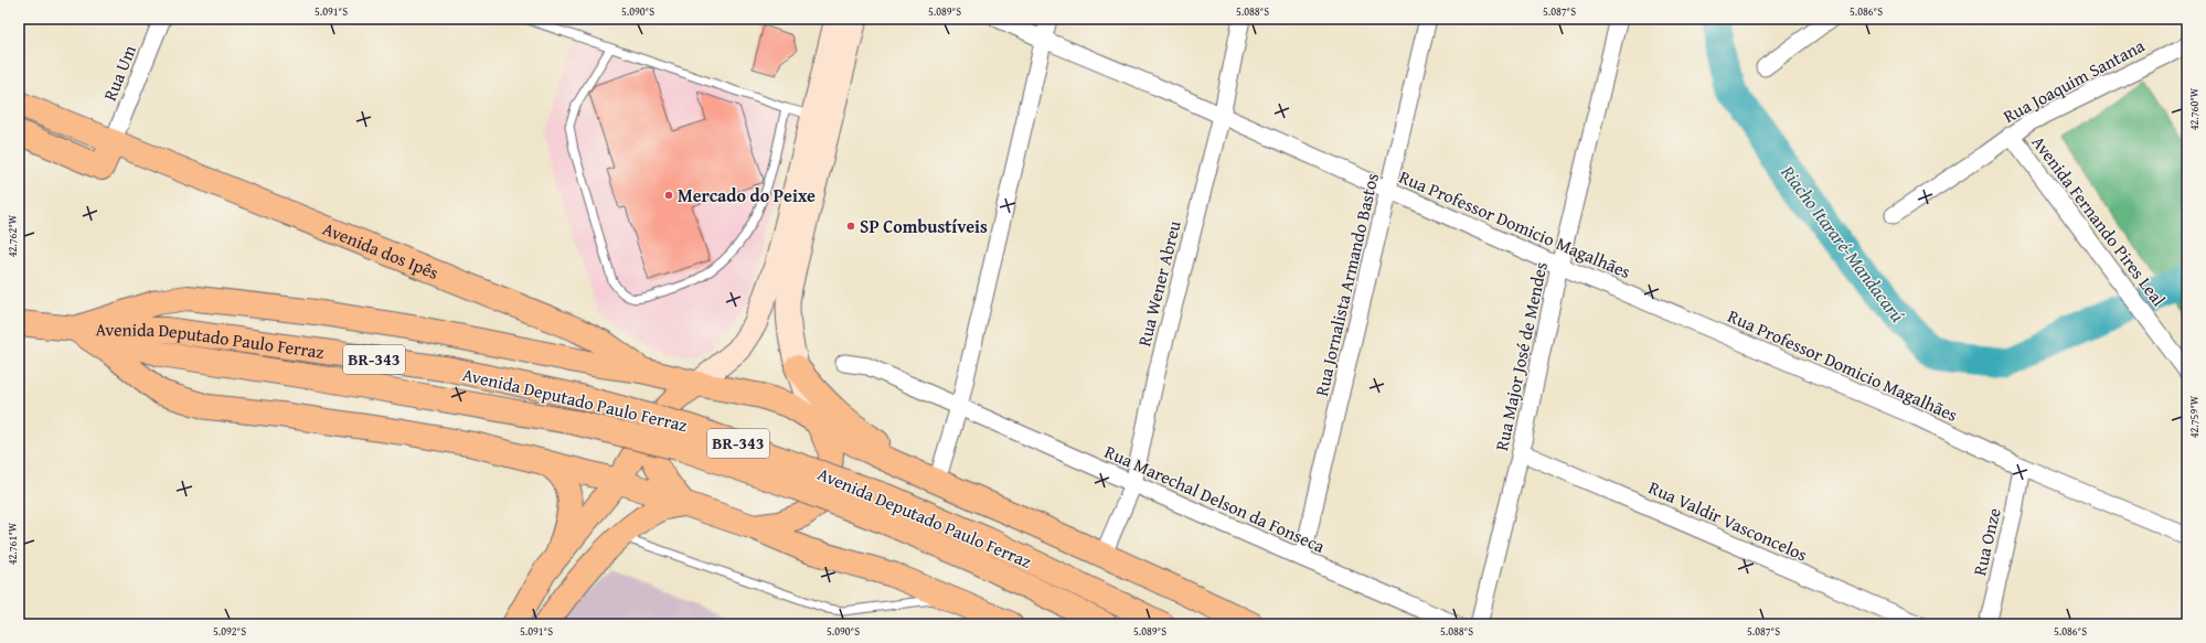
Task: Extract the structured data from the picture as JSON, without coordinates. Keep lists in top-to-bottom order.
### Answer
{
  "streets": {
    "main road": ["Avenida dos Ipês", "Avenida Deputado Paulo Ferraz", "BR-343"],
    "street": [
      "Rua Um",
      "Rua Joaquim Santana",
      "Avenida Fernando Pires Leal",
      "Rua Professor Domicio Magalhães",
      "Rua Wener Abreu",
      "Rua Jornalista Armando Bastos",
      "Rua Major José de Mendes",
      "Rua Marechal Delson da Fonseca",
      "Rua Valdir Vasconcelos",
      "Rua Onze"
    ]
  },
  "crossings": [
    ["Rua Um", "Avenida dos Ipês"],
    ["Rua Joaquim Santana", "Avenida Fernando Pires Leal"],
    ["Rua Professor Domicio Magalhães", "Rua Wener Abreu"],
    ["Rua Professor Domicio Magalhães", "Rua Jornalista Armando Bastos"],
    ["Rua Professor Domicio Magalhães", "Rua Major José de Mendes"],
    ["Rua Professor Domicio Magalhães", "Rua Onze"],
    ["Rua Wener Abreu", "Rua Marechal Delson da Fonseca"],
    ["Rua Jornalista Armando Bastos", "Rua Marechal Delson da Fonseca"],
    ["Rua Major José de Mendes", "Rua Valdir Vasconcelos"]
  ],
  "water": ["Riacho Itararé-Mandacarú"],
  "places": ["Mercado do Peixe", "SP Combustíveis"],
  "coordinates": [
    "5.091°S",
    "5.090°S",
    "5.089°S",
    "5.088°S",
    "5.087°S",
    "5.086°S",
    "42.760°W",
    "42.762°W",
    "42.759°W",
    "42.761°W",
    "5.092°S"
  ]
}
